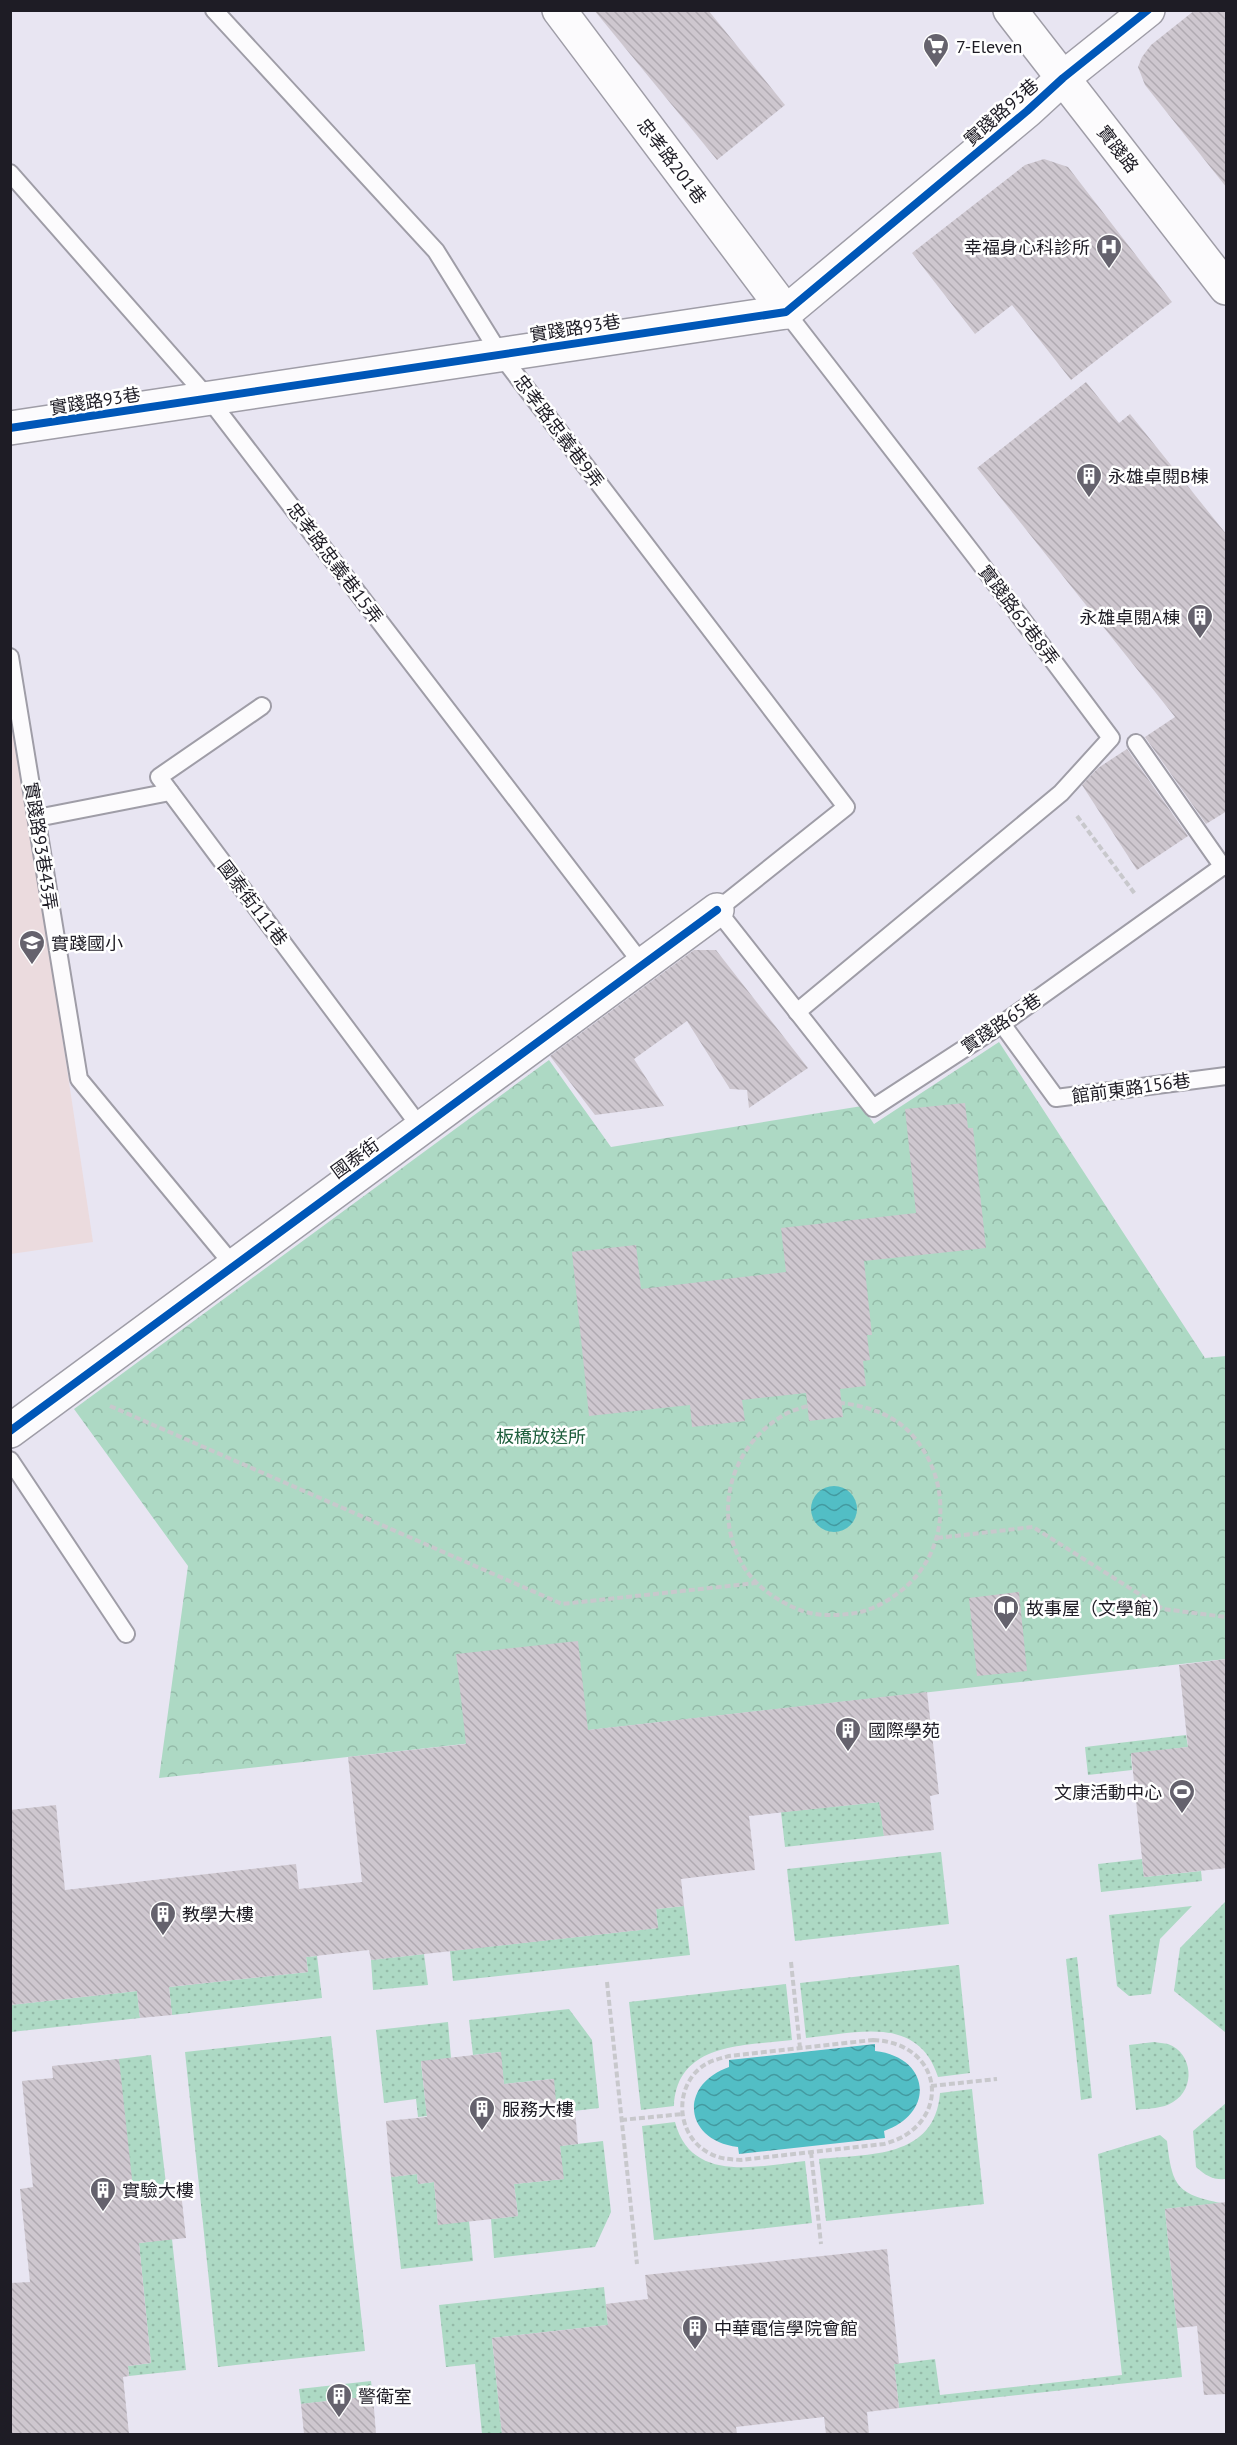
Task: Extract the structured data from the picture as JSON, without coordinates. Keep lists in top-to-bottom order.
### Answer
{
  "streets": {
    "street": [
      "實踐路93巷",
      "實踐路",
      "忠孝路201巷",
      "國泰街"
    ],
    "lane": [
      "忠孝路忠義巷9弄",
      "忠孝路忠義巷15弄",
      "實踐路65巷8弄",
      "實踐路93巷43弄",
      "國泰街111巷",
      "實踐路65巷",
      "館前東路156巷"
    ]
  },
  "crossings": [
    ["實踐路93巷", "實踐路"],
    ["實踐路93巷", "忠孝路201巷"],
    ["實踐路93巷", "忠孝路忠義巷9弄"],
    ["實踐路93巷", "忠孝路忠義巷15弄"],
    ["實踐路93巷", "實踐路65巷8弄"],
    ["忠孝路201巷", "實踐路65巷8弄"],
    ["忠孝路忠義巷9弄", "實踐路65巷"],
    ["忠孝路忠義巷9弄", "國泰街"],
    ["忠孝路忠義巷15弄", "國泰街"],
    ["實踐路93巷43弄", "國泰街"],
    ["國泰街111巷", "國泰街"],
    ["實踐路65巷", "館前東路156巷"],
    ["實踐路65巷", "國泰街"]
  ],
  "parks": ["板橋放送所"],
  "places": {
    "supermarket": ["7-Eleven"],
    "hospital": ["幸福身心科診所"],
    "building": [
      "永雄卓閱B棟",
      "永雄卓閱A棟",
      "國際學苑",
      "教學大樓",
      "服務大樓",
      "實驗大樓",
      "中華電信學院會館",
      "警衛室"
    ],
    "school or university": ["實踐國小"],
    "library": ["故事屋（文學館）"],
    "sports": ["文康活動中心"]
  }
}
